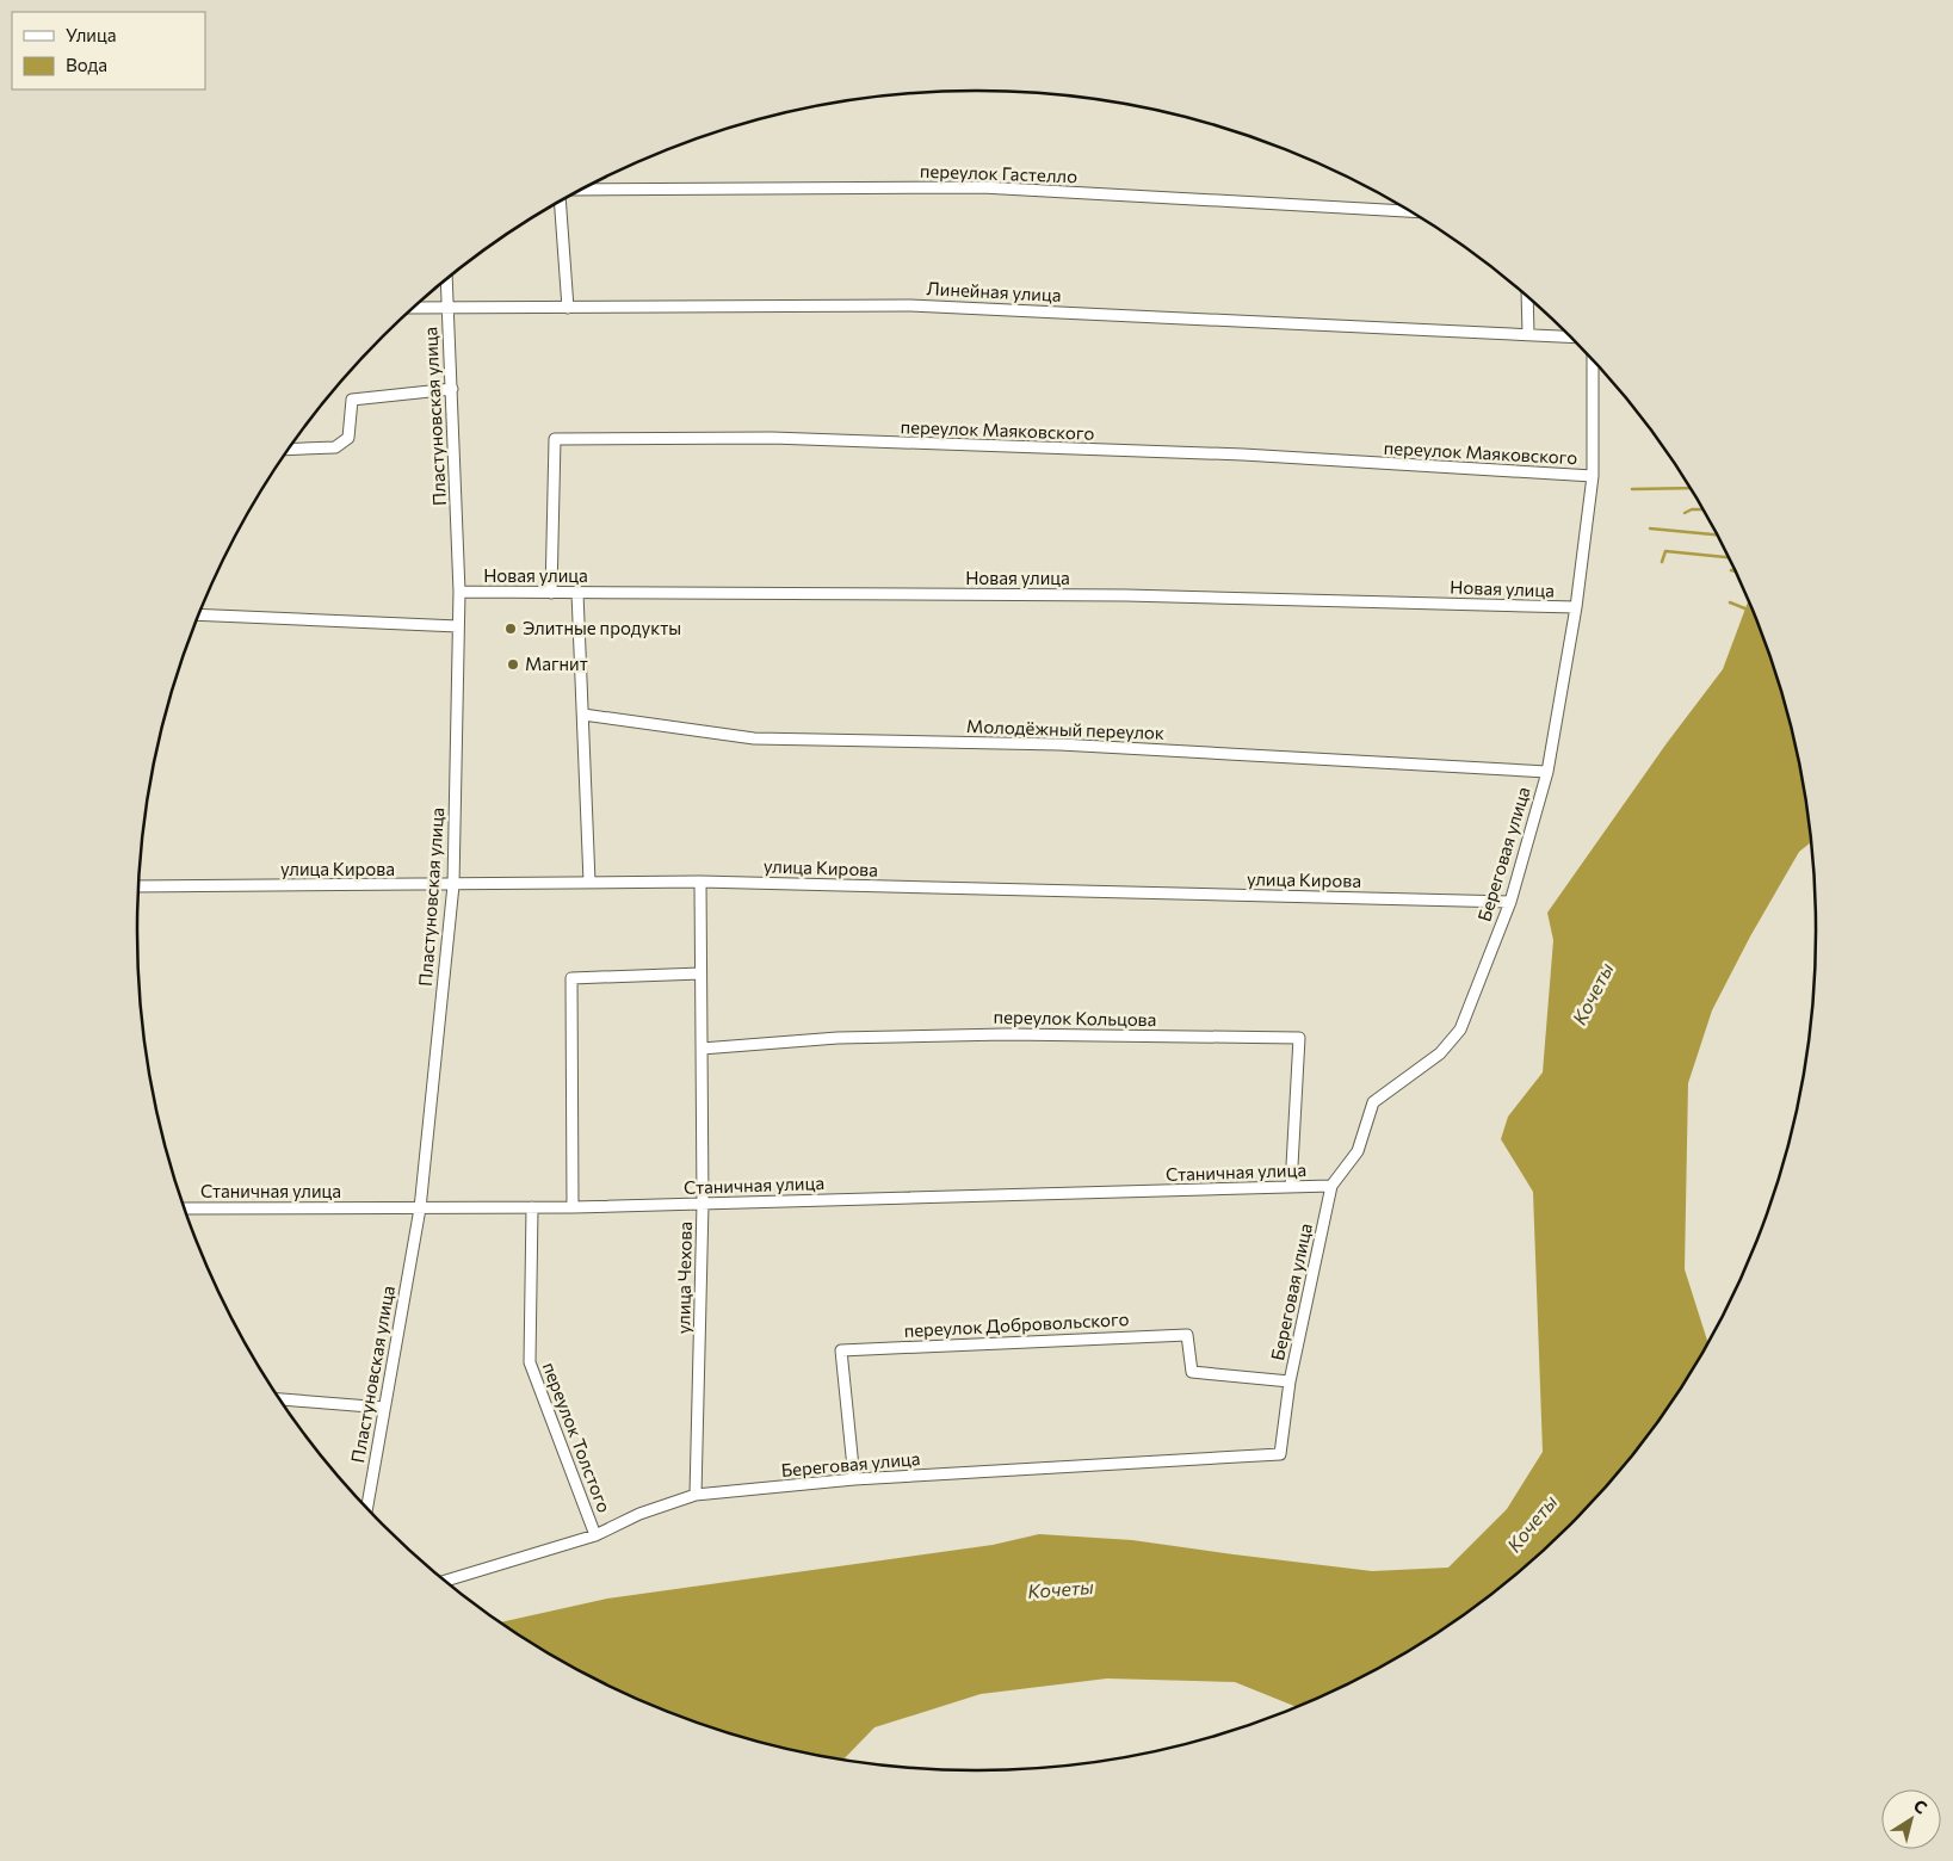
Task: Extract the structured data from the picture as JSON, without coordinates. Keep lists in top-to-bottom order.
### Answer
{
  "streets": {
    "street": [
      "переулок Гастелло",
      "Линейная улица",
      "Пластуновская улица",
      "переулок Маяковского",
      "Новая улица",
      "Молодёжный переулок",
      "Береговая улица",
      "улица Кирова",
      "переулок Кольцова",
      "Станичная улица",
      "улица Чехова",
      "переулок Добровольского",
      "переулок Толстого"
    ]
  },
  "crossings": [
    ["Линейная улица", "Пластуновская улица"],
    ["Пластуновская улица", "Новая улица"],
    ["Пластуновская улица", "улица Кирова"],
    ["Пластуновская улица", "Станичная улица"],
    ["переулок Маяковского", "Новая улица"],
    ["переулок Маяковского", "Береговая улица"],
    ["Новая улица", "Береговая улица"],
    ["Молодёжный переулок", "Береговая улица"],
    ["Береговая улица", "улица Кирова"],
    ["Береговая улица", "Станичная улица"],
    ["Береговая улица", "улица Чехова"],
    ["Береговая улица", "переулок Добровольского"],
    ["Береговая улица", "переулок Толстого"],
    ["улица Кирова", "улица Чехова"],
    ["переулок Кольцова", "Станичная улица"],
    ["переулок Кольцова", "улица Чехова"],
    ["Станичная улица", "улица Чехова"],
    ["Станичная улица", "переулок Толстого"]
  ],
  "water": ["Кочеты"],
  "places": ["Элитные продукты", "Магнит"],
  "legend": ["Улица", "Вода"],
  "north": "top right"
}
